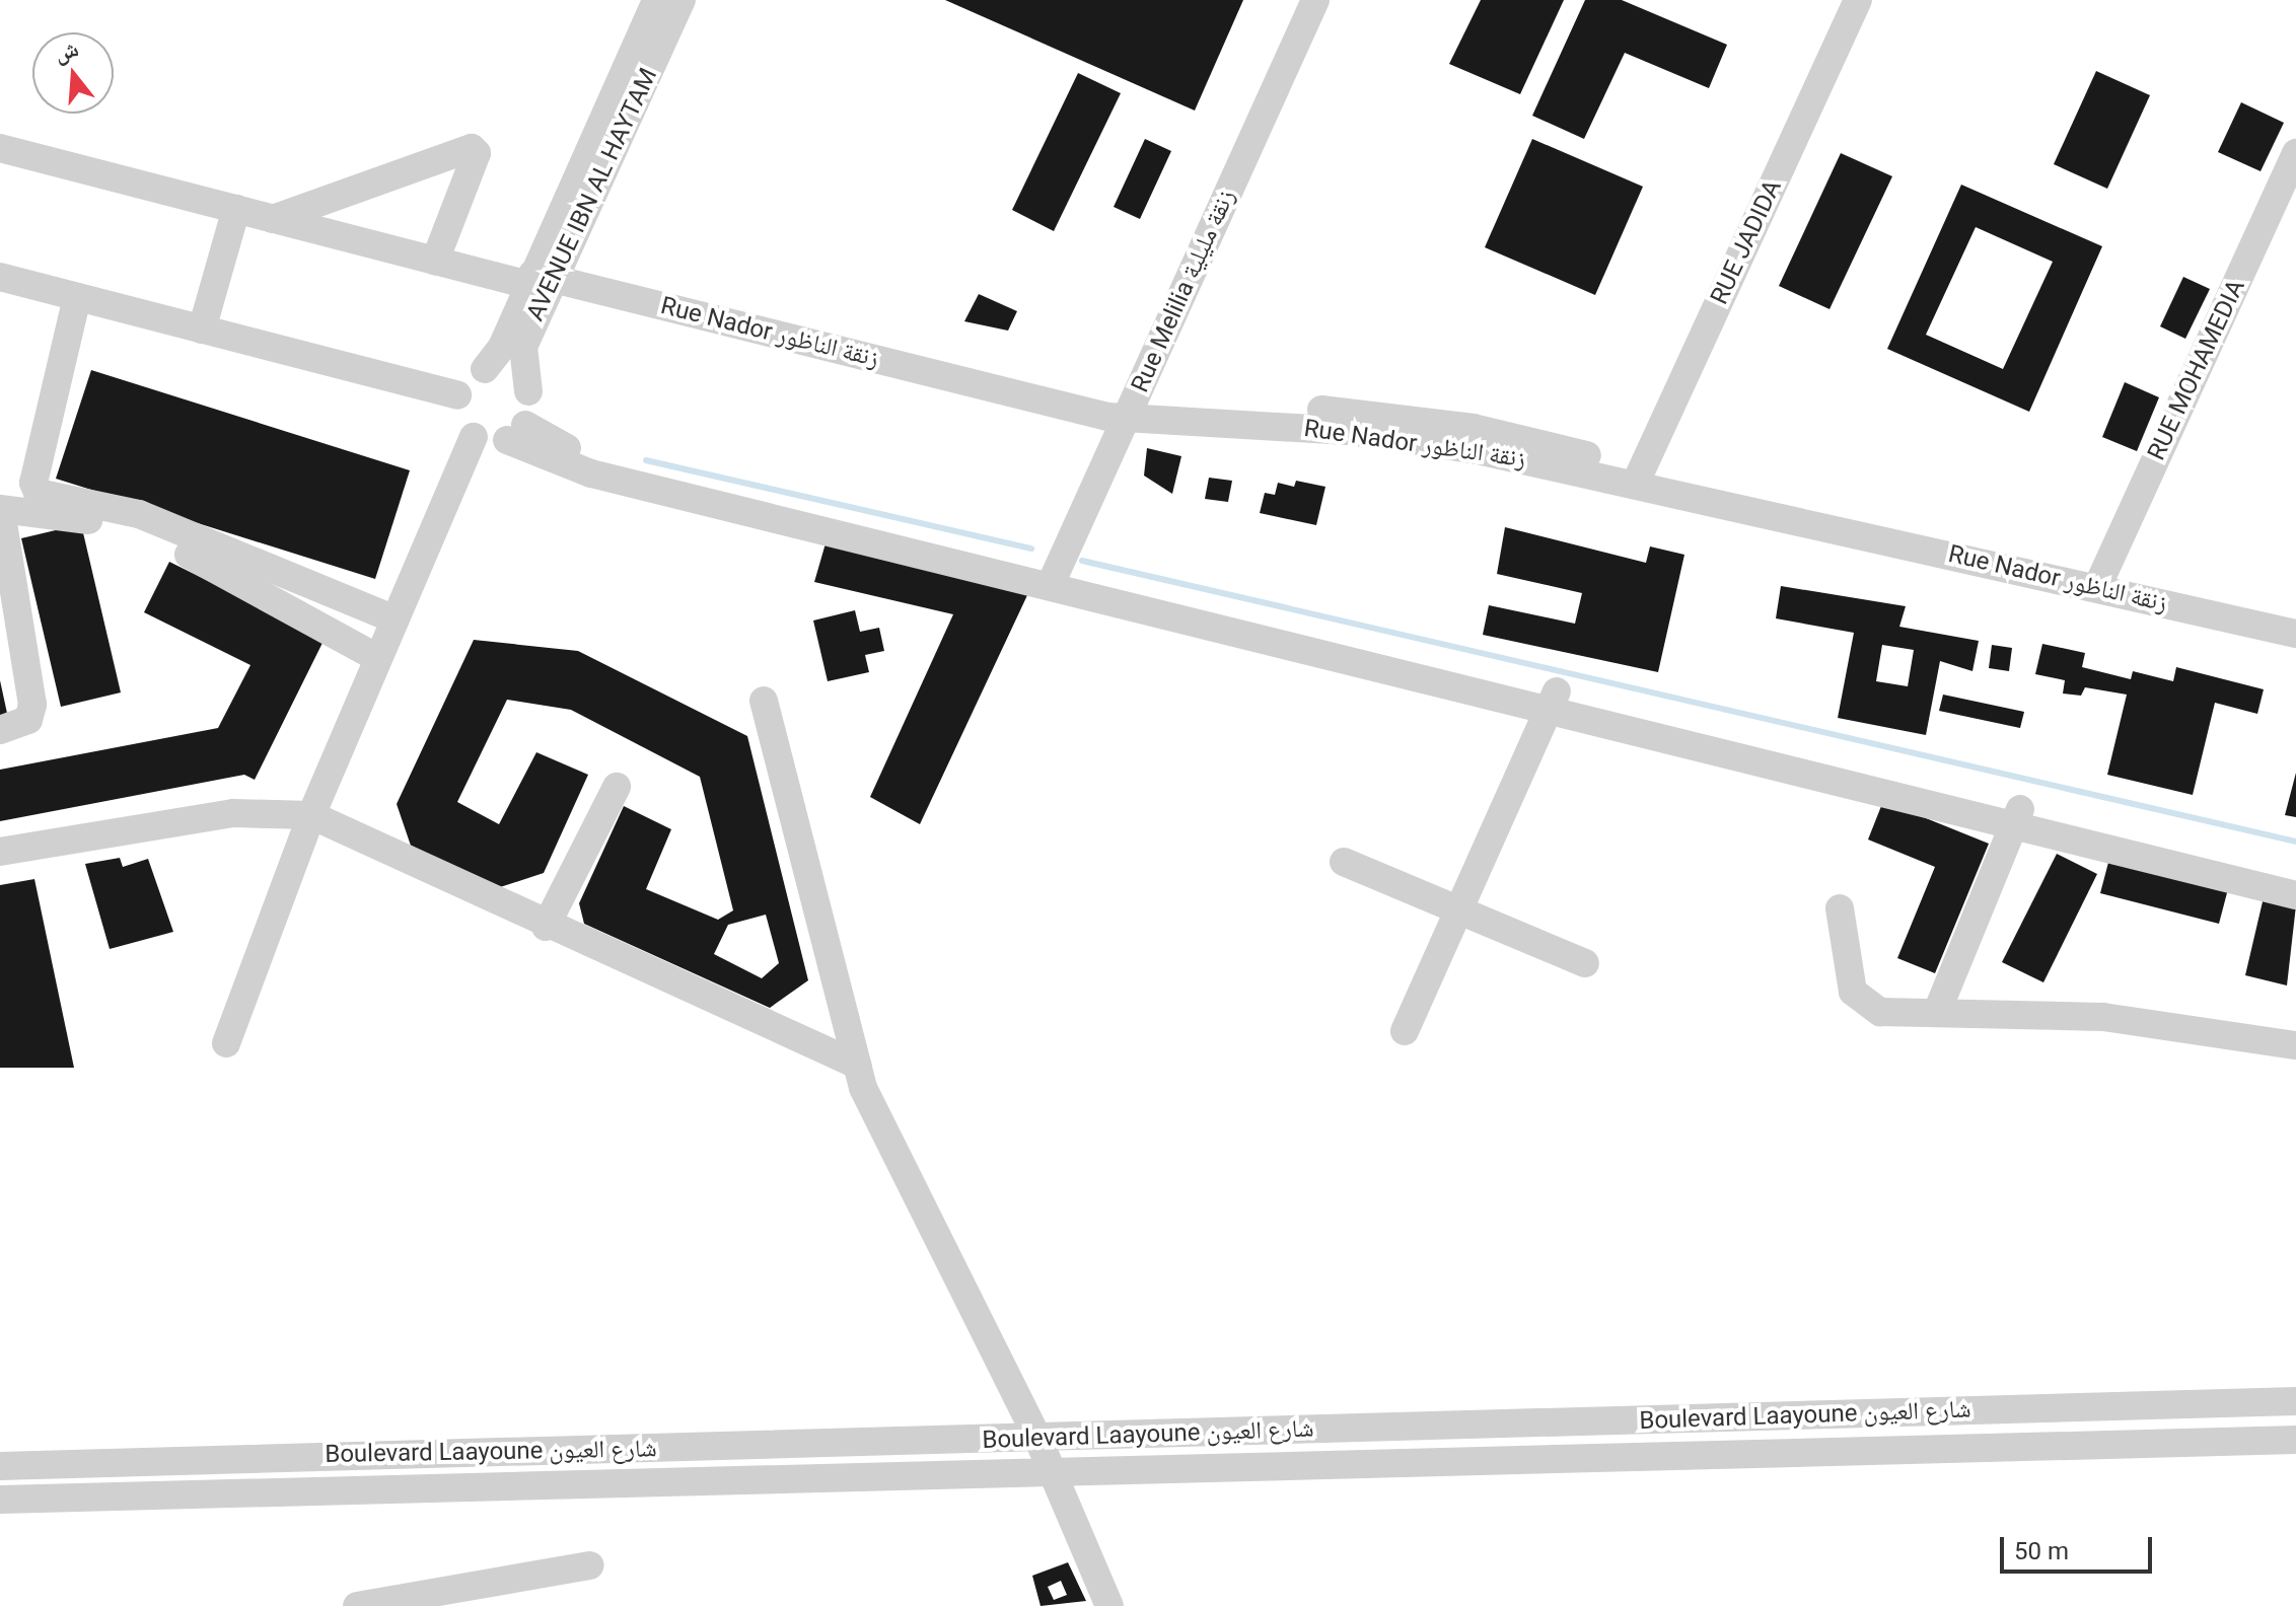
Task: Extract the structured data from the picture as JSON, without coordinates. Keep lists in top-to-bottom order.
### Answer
{
  "streets": {
    "street": [
      "AVENUE IBN AL HAYTAM",
      "RUE JADIDA",
      "Rue Melilia زنقة مليلية",
      "Rue Nador زنقة الناظور",
      "RUE MOHAMEDIA",
      "Boulevard Laayoune شارع العيون"
    ]
  },
  "crossings": [
    ["AVENUE IBN AL HAYTAM", "Rue Nador زنقة الناظور"],
    ["RUE JADIDA", "Rue Nador زنقة الناظور"],
    ["Rue Melilia زنقة مليلية", "Rue Nador زنقة الناظور"],
    ["Rue Nador زنقة الناظور", "RUE MOHAMEDIA"]
  ],
  "scale_bar": "50 m",
  "north": "top"
}
